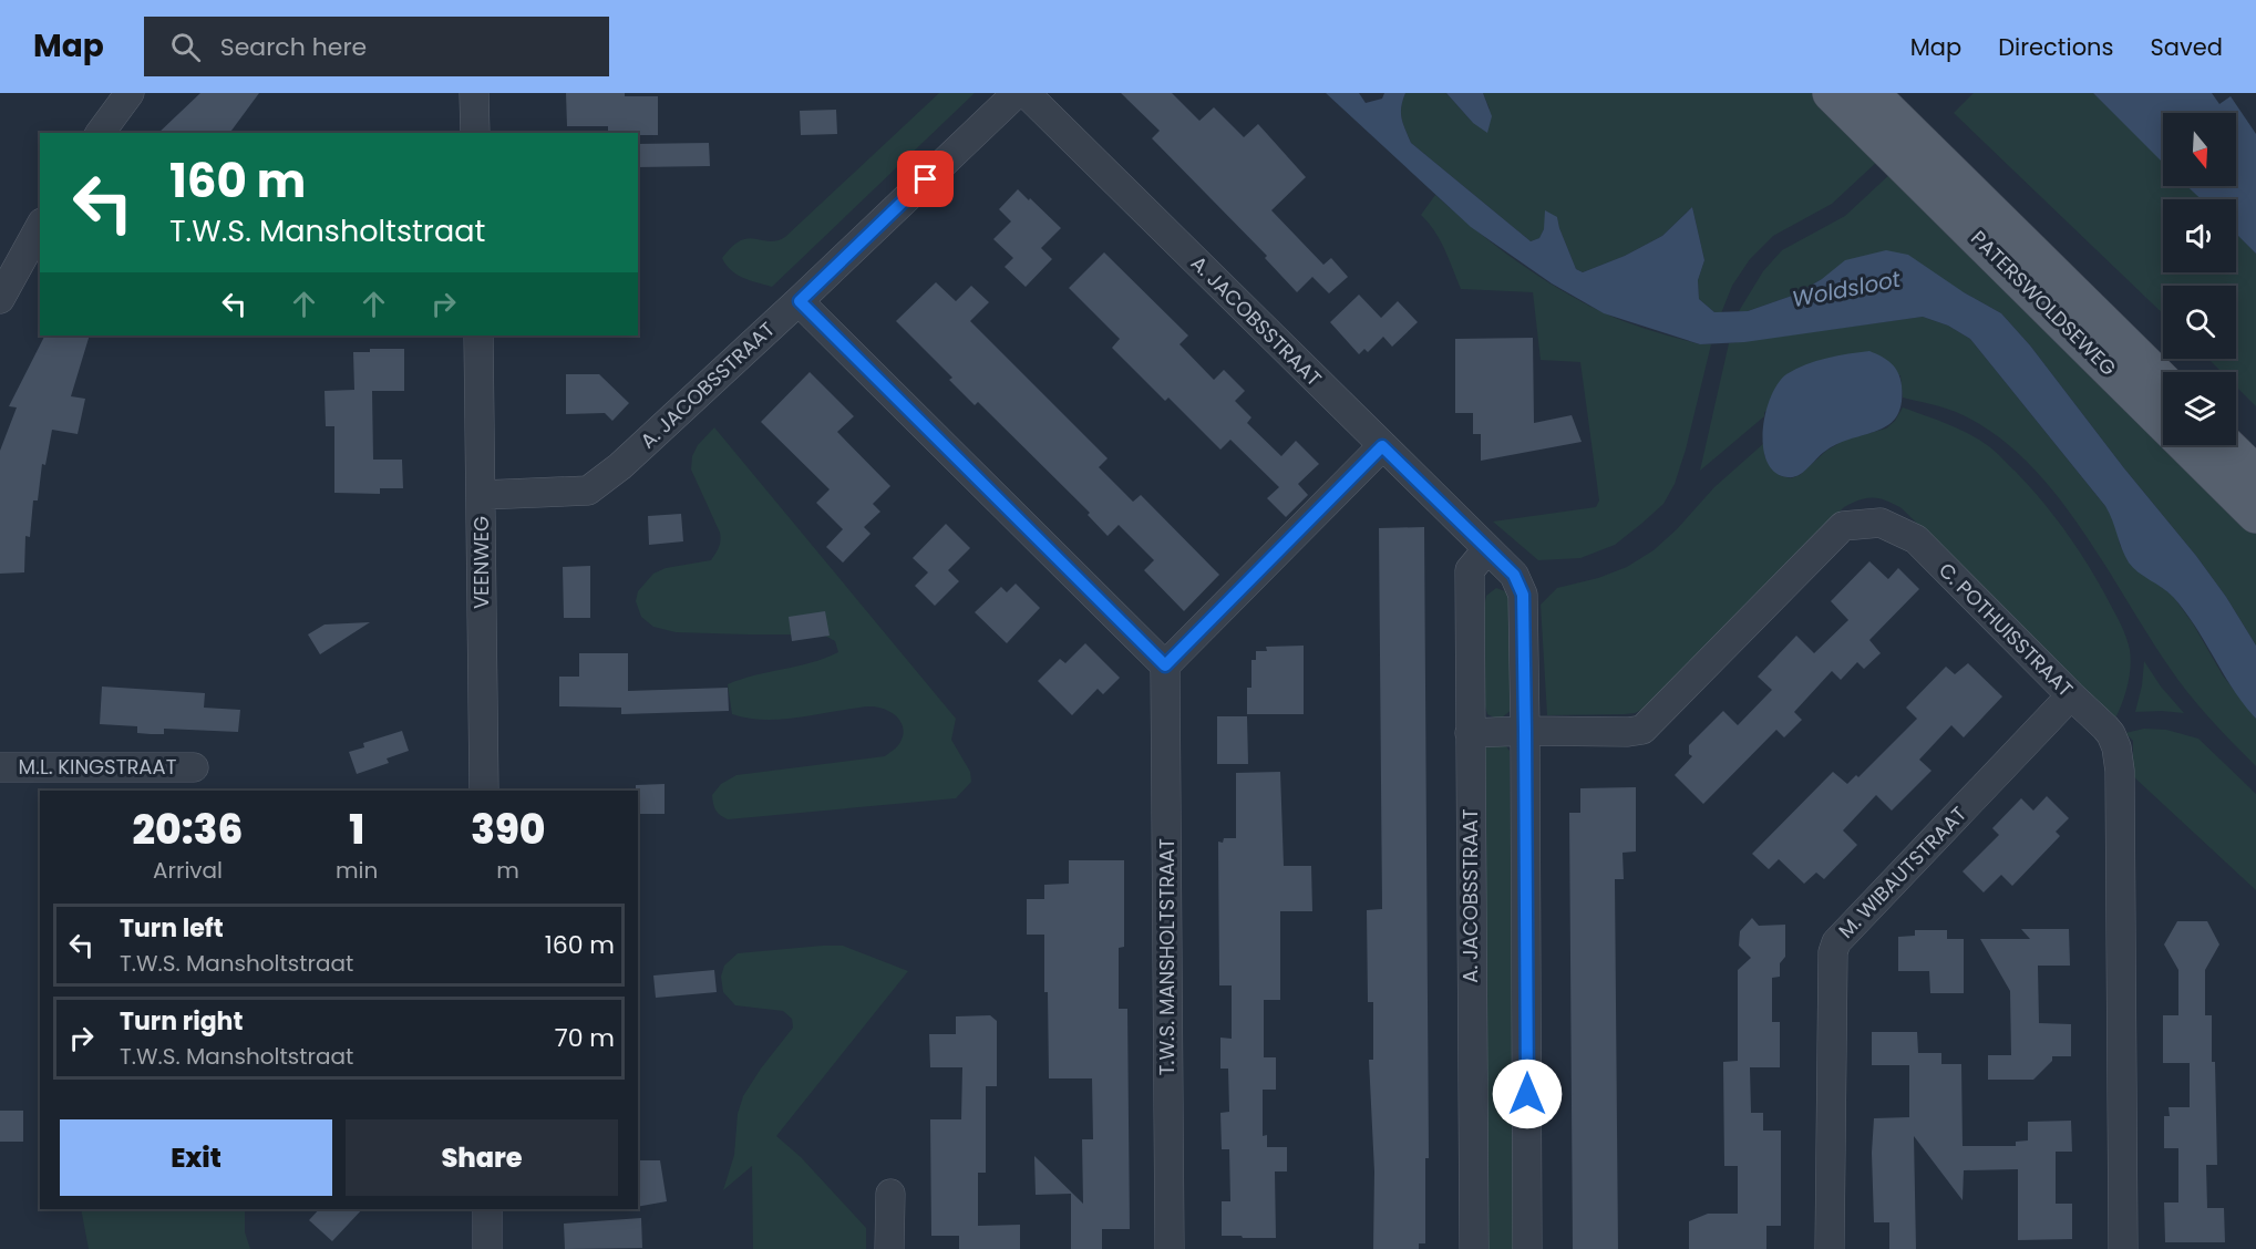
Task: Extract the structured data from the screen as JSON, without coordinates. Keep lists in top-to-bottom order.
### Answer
{
  "streets": {
    "main road": ["PATERSWOLDSEWEG"],
    "street": [
      "A. JACOBSSTRAAT",
      "VEENWEG",
      "C. POTHUISSTRAAT",
      "M.L. KINGSTRAAT",
      "M. WIBAUTSTRAAT",
      "T.W.S. MANSHOLTSTRAAT"
    ]
  },
  "crossings": [
    ["A. JACOBSSTRAAT", "VEENWEG"],
    ["A. JACOBSSTRAAT", "C. POTHUISSTRAAT"],
    ["C. POTHUISSTRAAT", "M. WIBAUTSTRAAT"]
  ],
  "water": ["Woldsloot"],
  "north": "bottom",
  "page": {
    "header": "Map",
    "search": "Search here",
    "nav": ["Map", "Directions", "Saved"],
    "turn": ["160 m", "T.W.S. Mansholtstraat"],
    "eta": [
      "20:36",
      "Arrival",
      "1",
      "min",
      "390",
      "m"
    ],
    "list": [
      {
        "name": "Turn left",
        "note": "T.W.S. Mansholtstraat",
        "value": "160 m"
      },
      {
        "name": "Turn right",
        "note": "T.W.S. Mansholtstraat",
        "value": "70 m"
      }
    ],
    "buttons": ["Exit", "Share"]
  }
}
